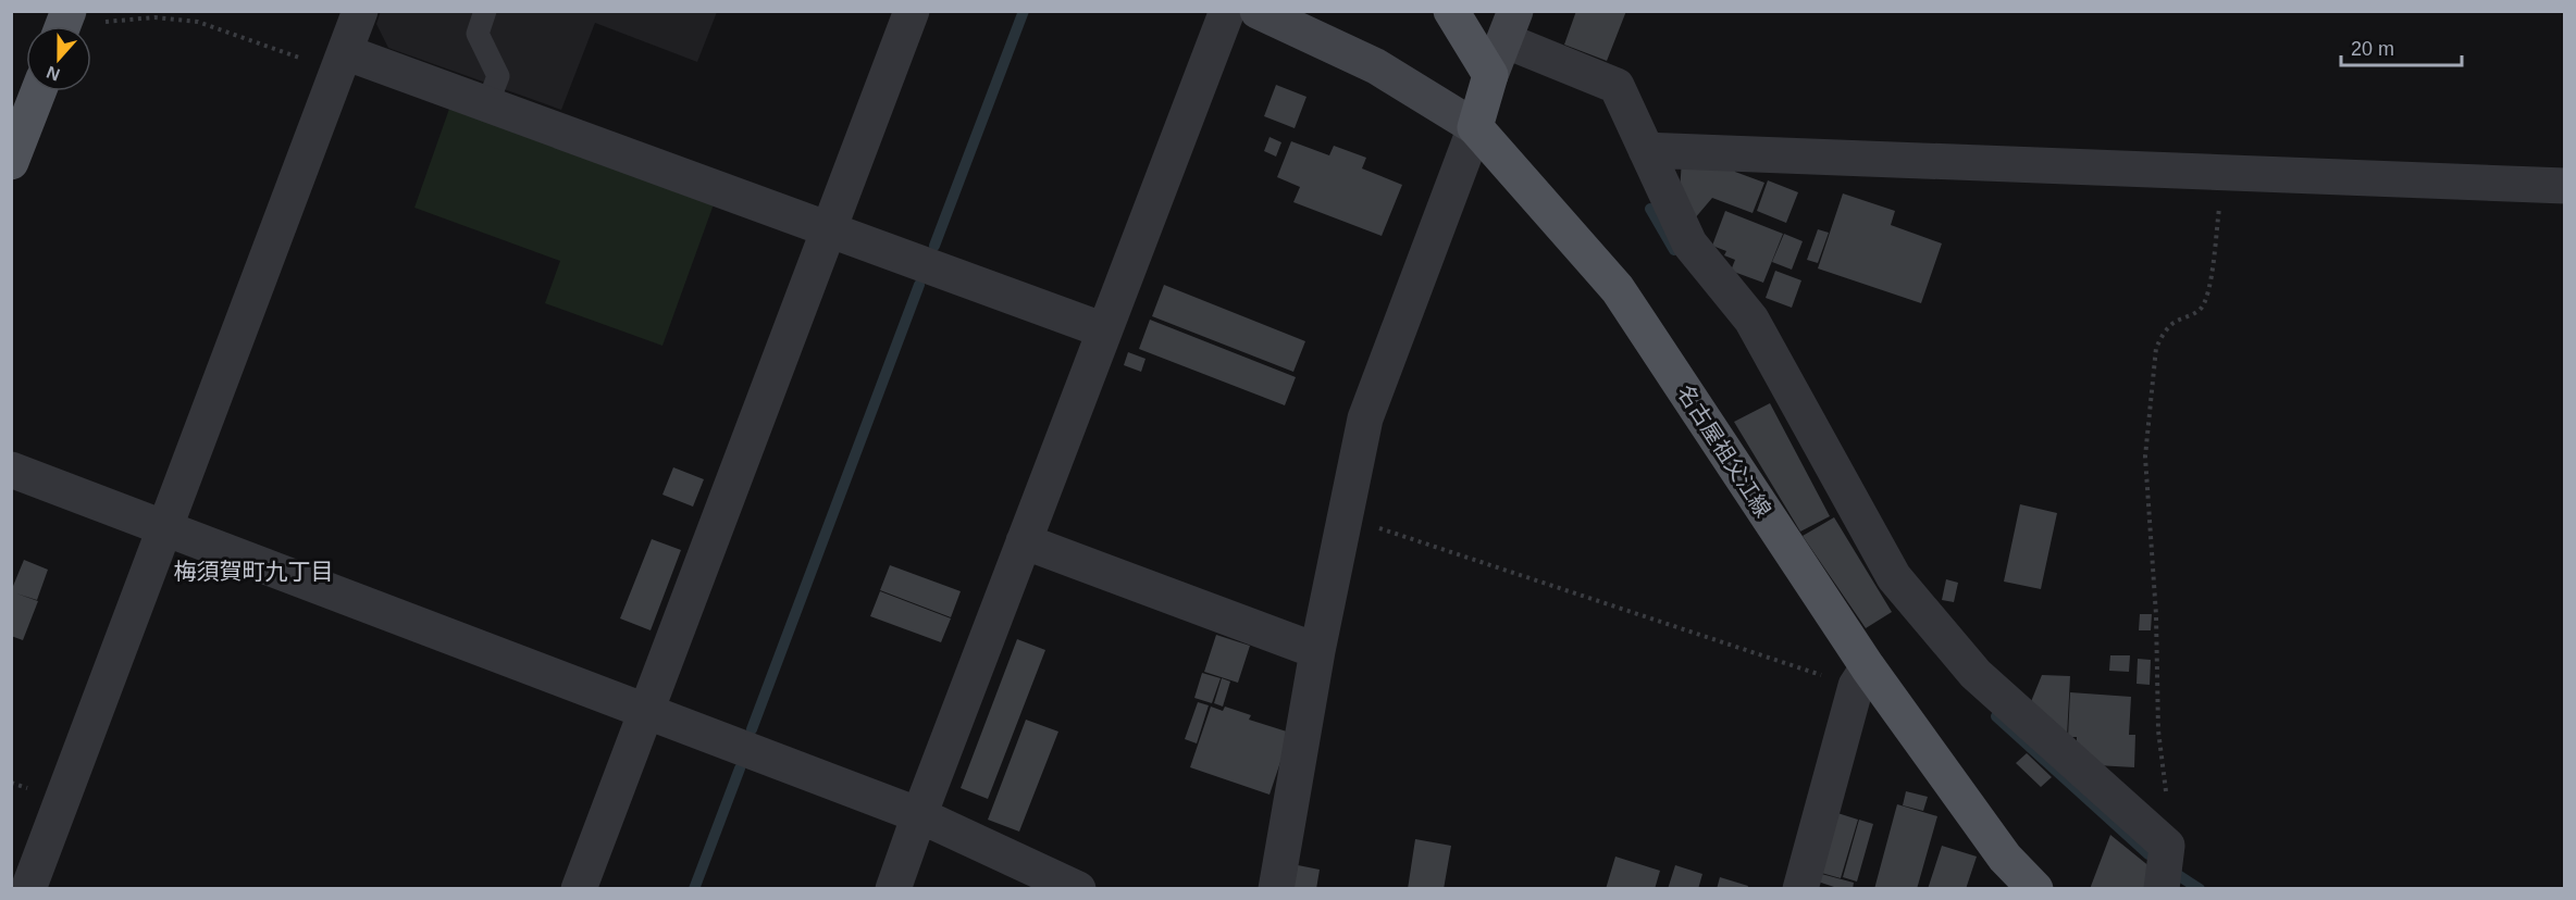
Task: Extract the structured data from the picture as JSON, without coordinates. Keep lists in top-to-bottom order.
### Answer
{
  "streets": {
    "main road": ["名古屋祖父江線"]
  },
  "districts": ["梅須賀町九丁目"],
  "scale_bar": "20 m",
  "north": "bottom"
}
